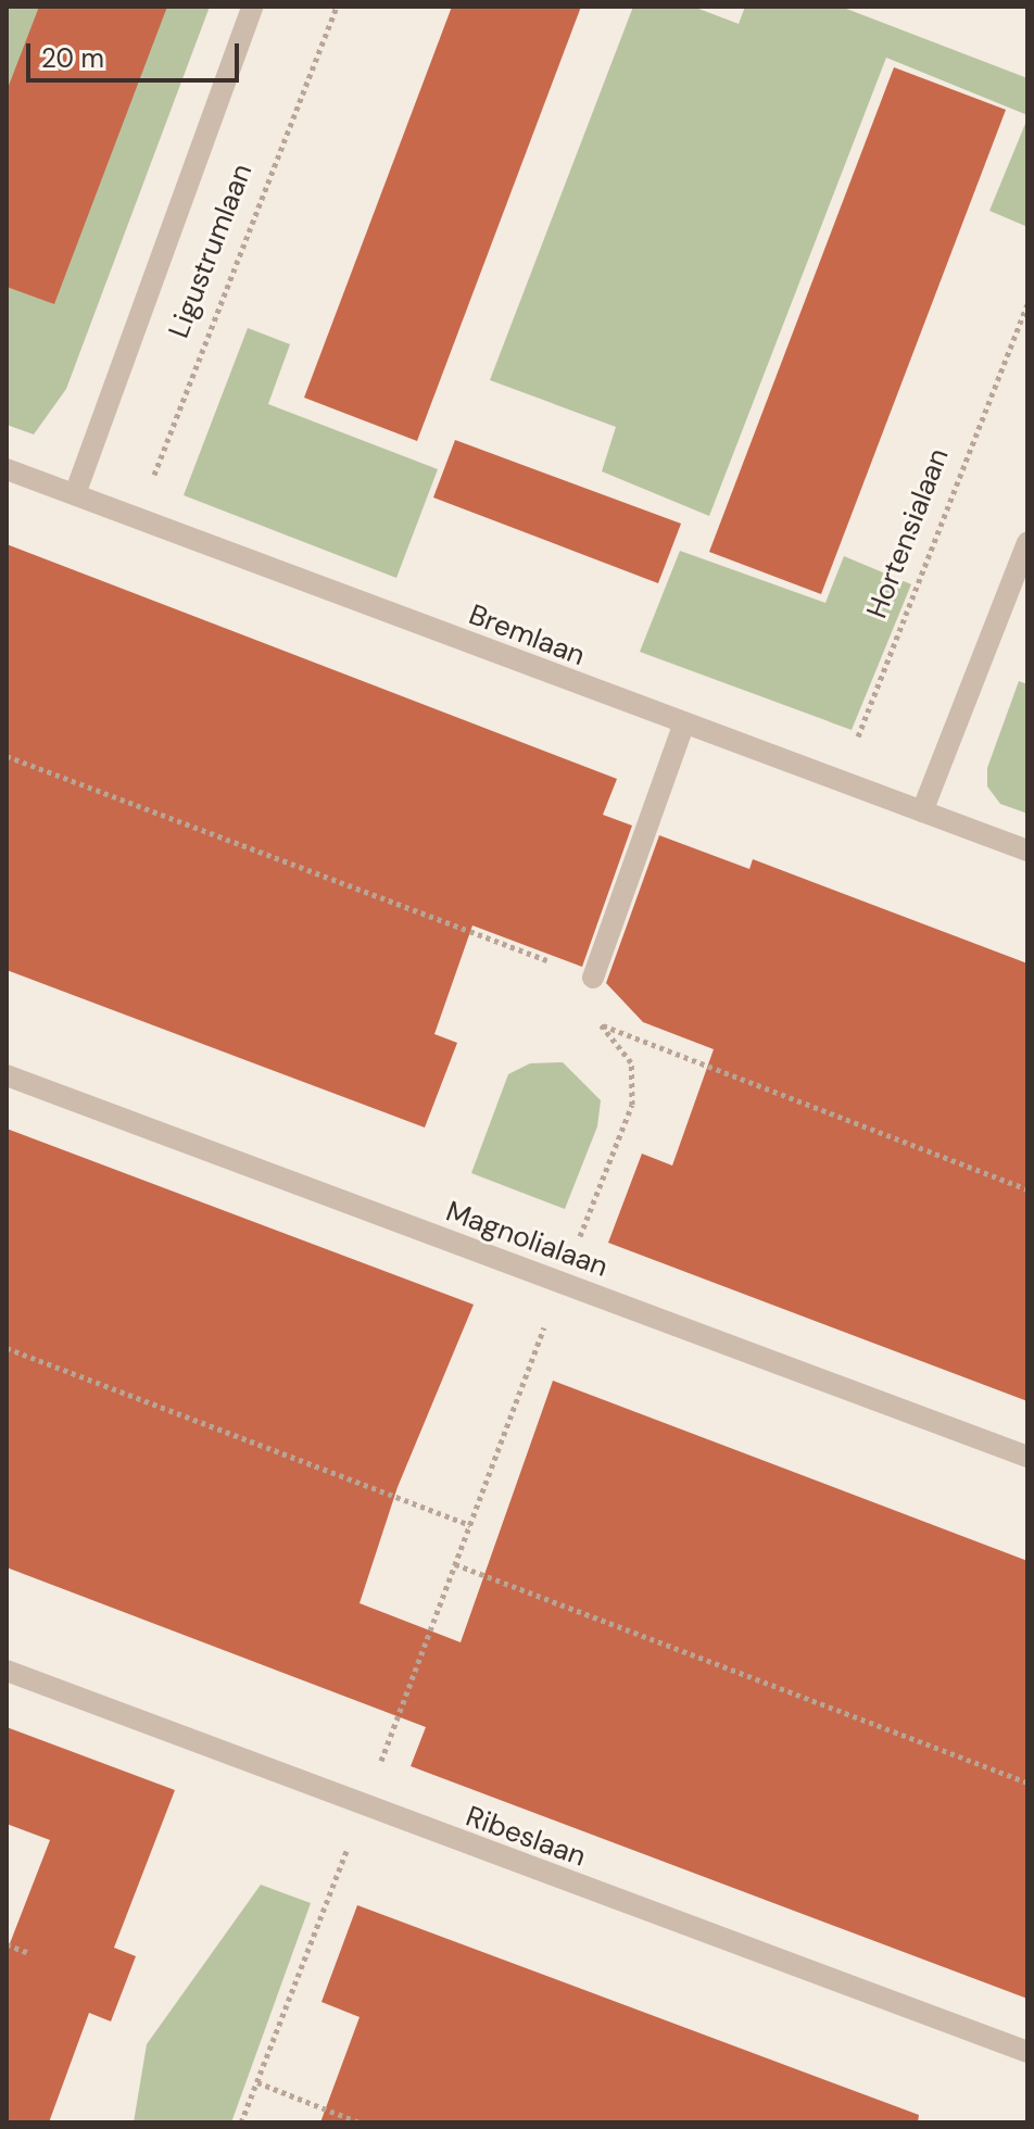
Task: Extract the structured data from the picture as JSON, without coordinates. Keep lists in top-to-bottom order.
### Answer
{
  "streets": {
    "street": [
      "Ligustrumlaan",
      "Bremlaan",
      "Magnolialaan",
      "Ribeslaan"
    ],
    "path": ["Hortensialaan"]
  },
  "crossings": [
    ["Ligustrumlaan", "Bremlaan"],
    ["Hortensialaan", "Bremlaan"]
  ],
  "scale_bar": "20 m"
}
